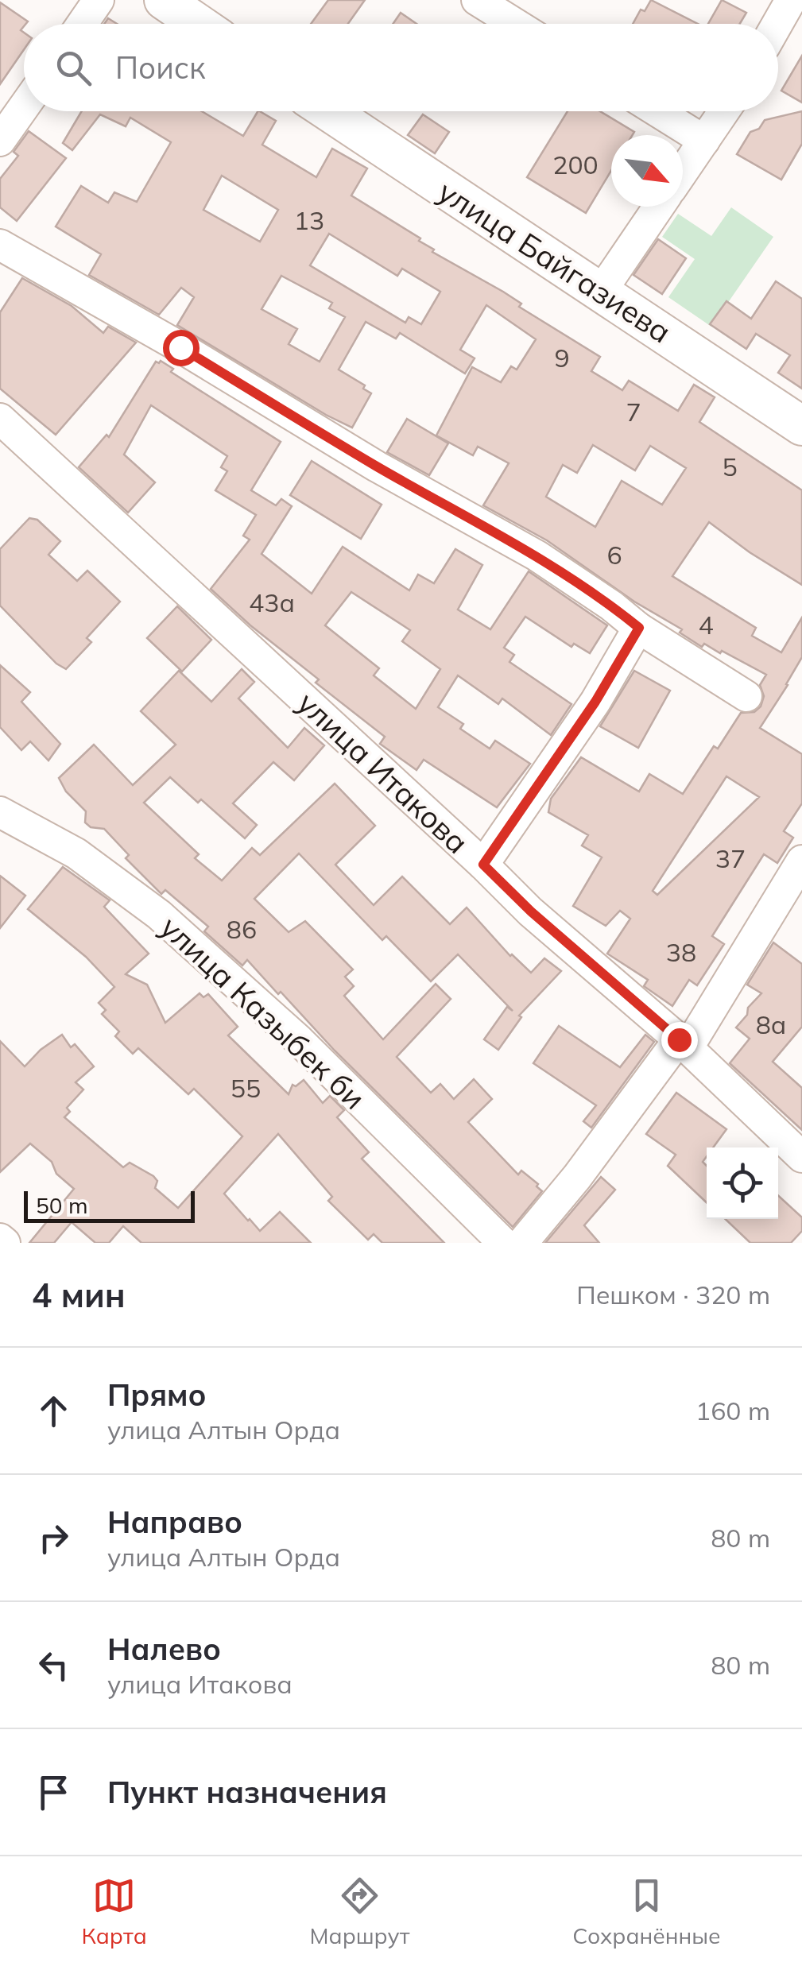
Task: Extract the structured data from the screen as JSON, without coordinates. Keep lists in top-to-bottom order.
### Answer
{
  "streets": {
    "main road": ["улица Байгазиева"],
    "street": ["улица Итакова", "улица Казыбек би"]
  },
  "house_numbers": [
    "200",
    "13",
    "9",
    "7",
    "5",
    "6",
    "43а",
    "4",
    "37",
    "86",
    "38",
    "8а",
    "55"
  ],
  "scale_bar": "50 m",
  "north": "bottom right",
  "page": {
    "search": "Поиск",
    "scale": "50 m",
    "heading": ["4 мин", "Пешком · 320 m"],
    "list": [
      ["Прямо", "улица Алтын Орда", "160 m"],
      ["Направо", "улица Алтын Орда", "80 m"],
      ["Налево", "улица Итакова", "80 m"],
      "Пункт назначения"
    ],
    "nav": ["Карта", "Маршрут", "Сохранённые"]
  }
}
